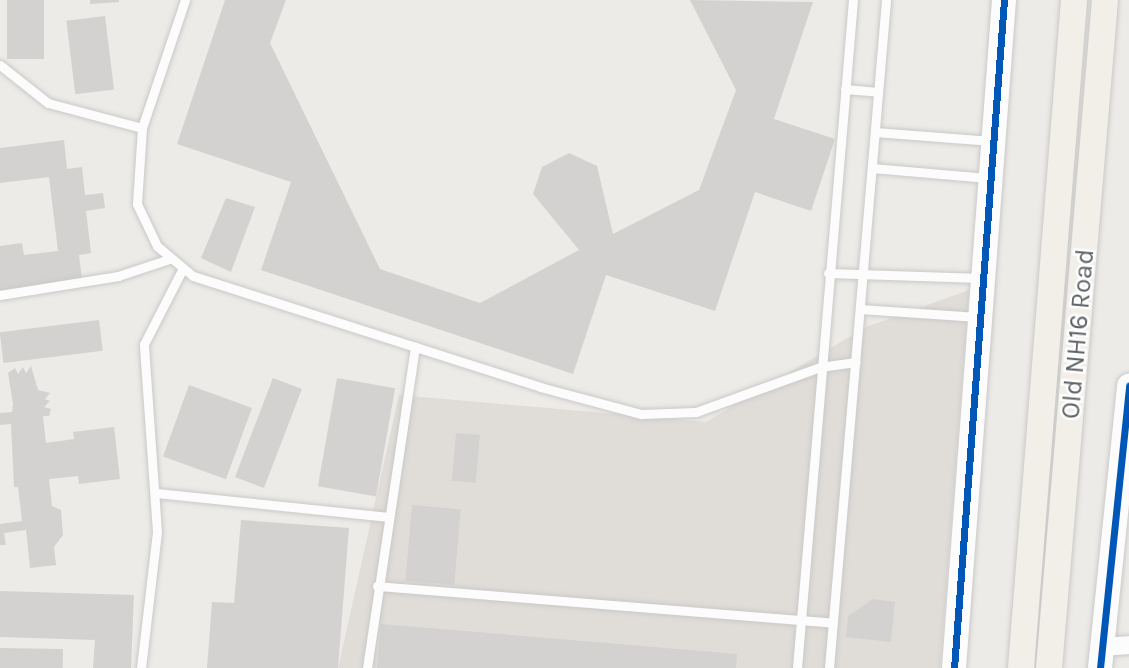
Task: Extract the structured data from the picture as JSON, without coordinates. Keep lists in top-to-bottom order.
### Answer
{
  "streets": {
    "main road": ["Old NH16 Road"]
  }
}
